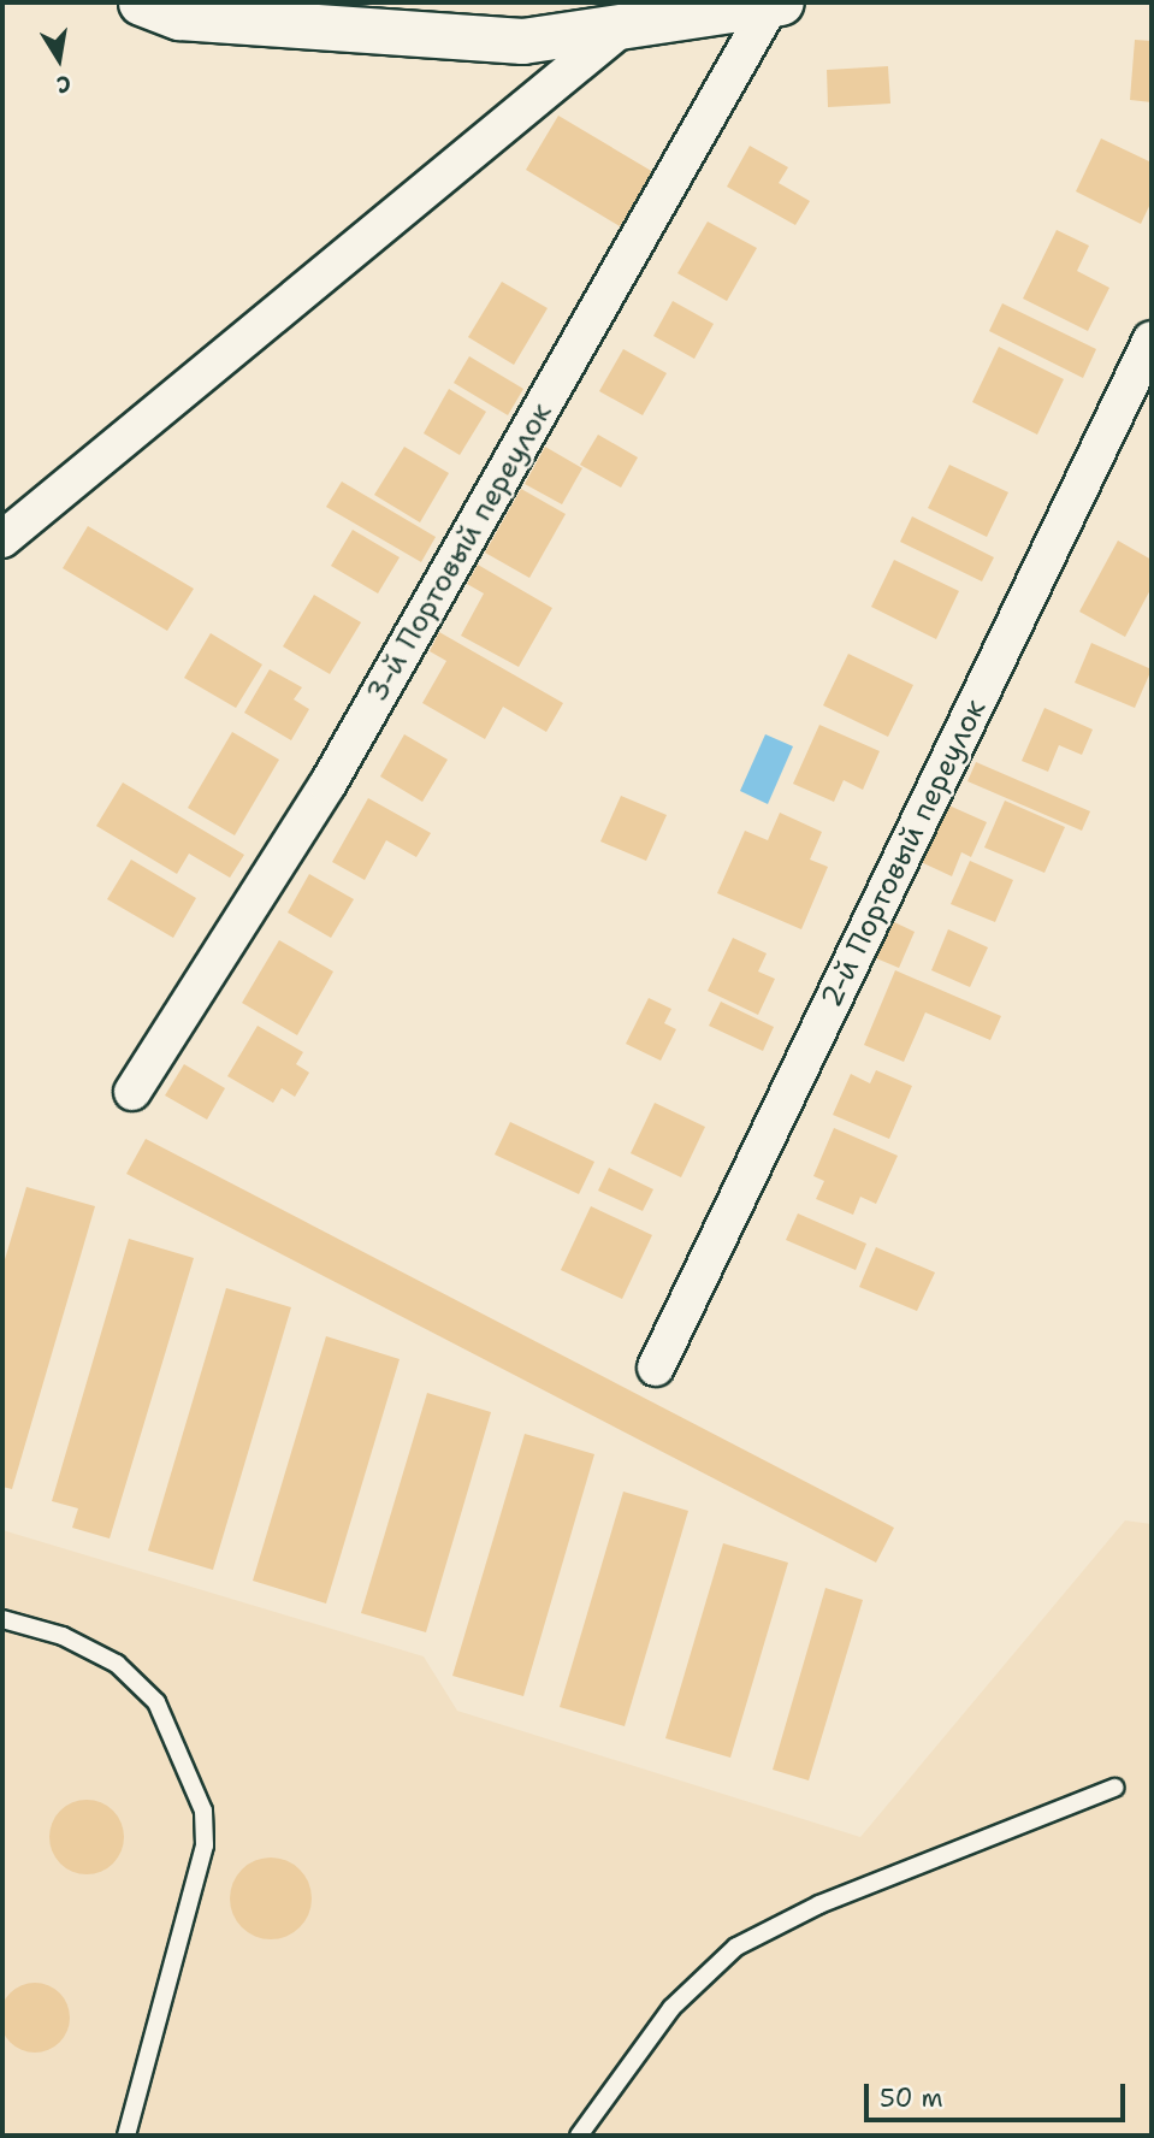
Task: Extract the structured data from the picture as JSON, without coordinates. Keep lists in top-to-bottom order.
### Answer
{
  "streets": {
    "street": ["3-й Портовый переулок", "2-й Портовый переулок"]
  },
  "scale_bar": "50 m",
  "north": "bottom"
}
